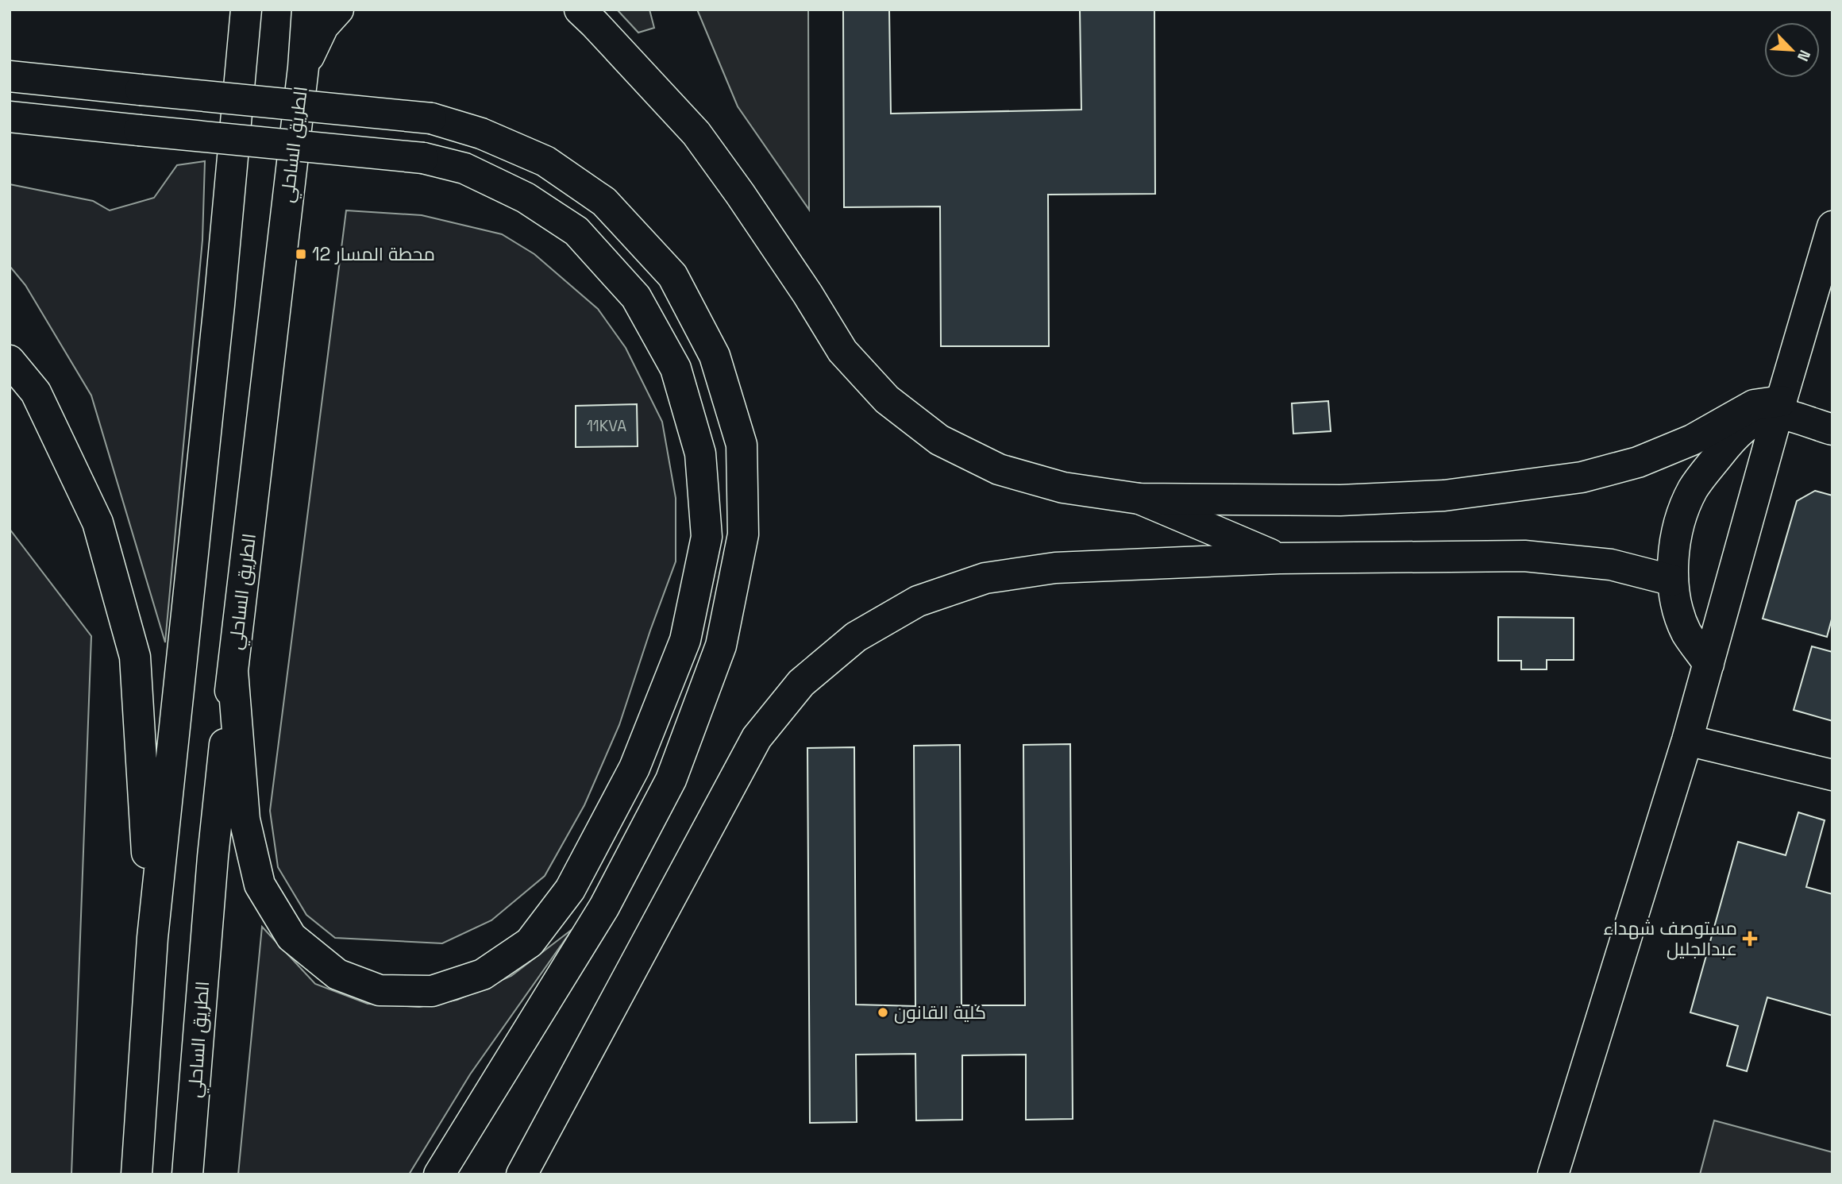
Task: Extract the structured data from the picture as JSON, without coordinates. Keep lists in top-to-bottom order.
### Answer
{
  "streets": {
    "main road": ["الطريق الساحلي"]
  },
  "places": {
    "transit": ["محطة المسار 12"],
    "health": ["مستوصف شهداء عبدالجليل"],
    "other": ["كلية القانون"]
  },
  "house_numbers": ["11KVA"],
  "north": "bottom right"
}
